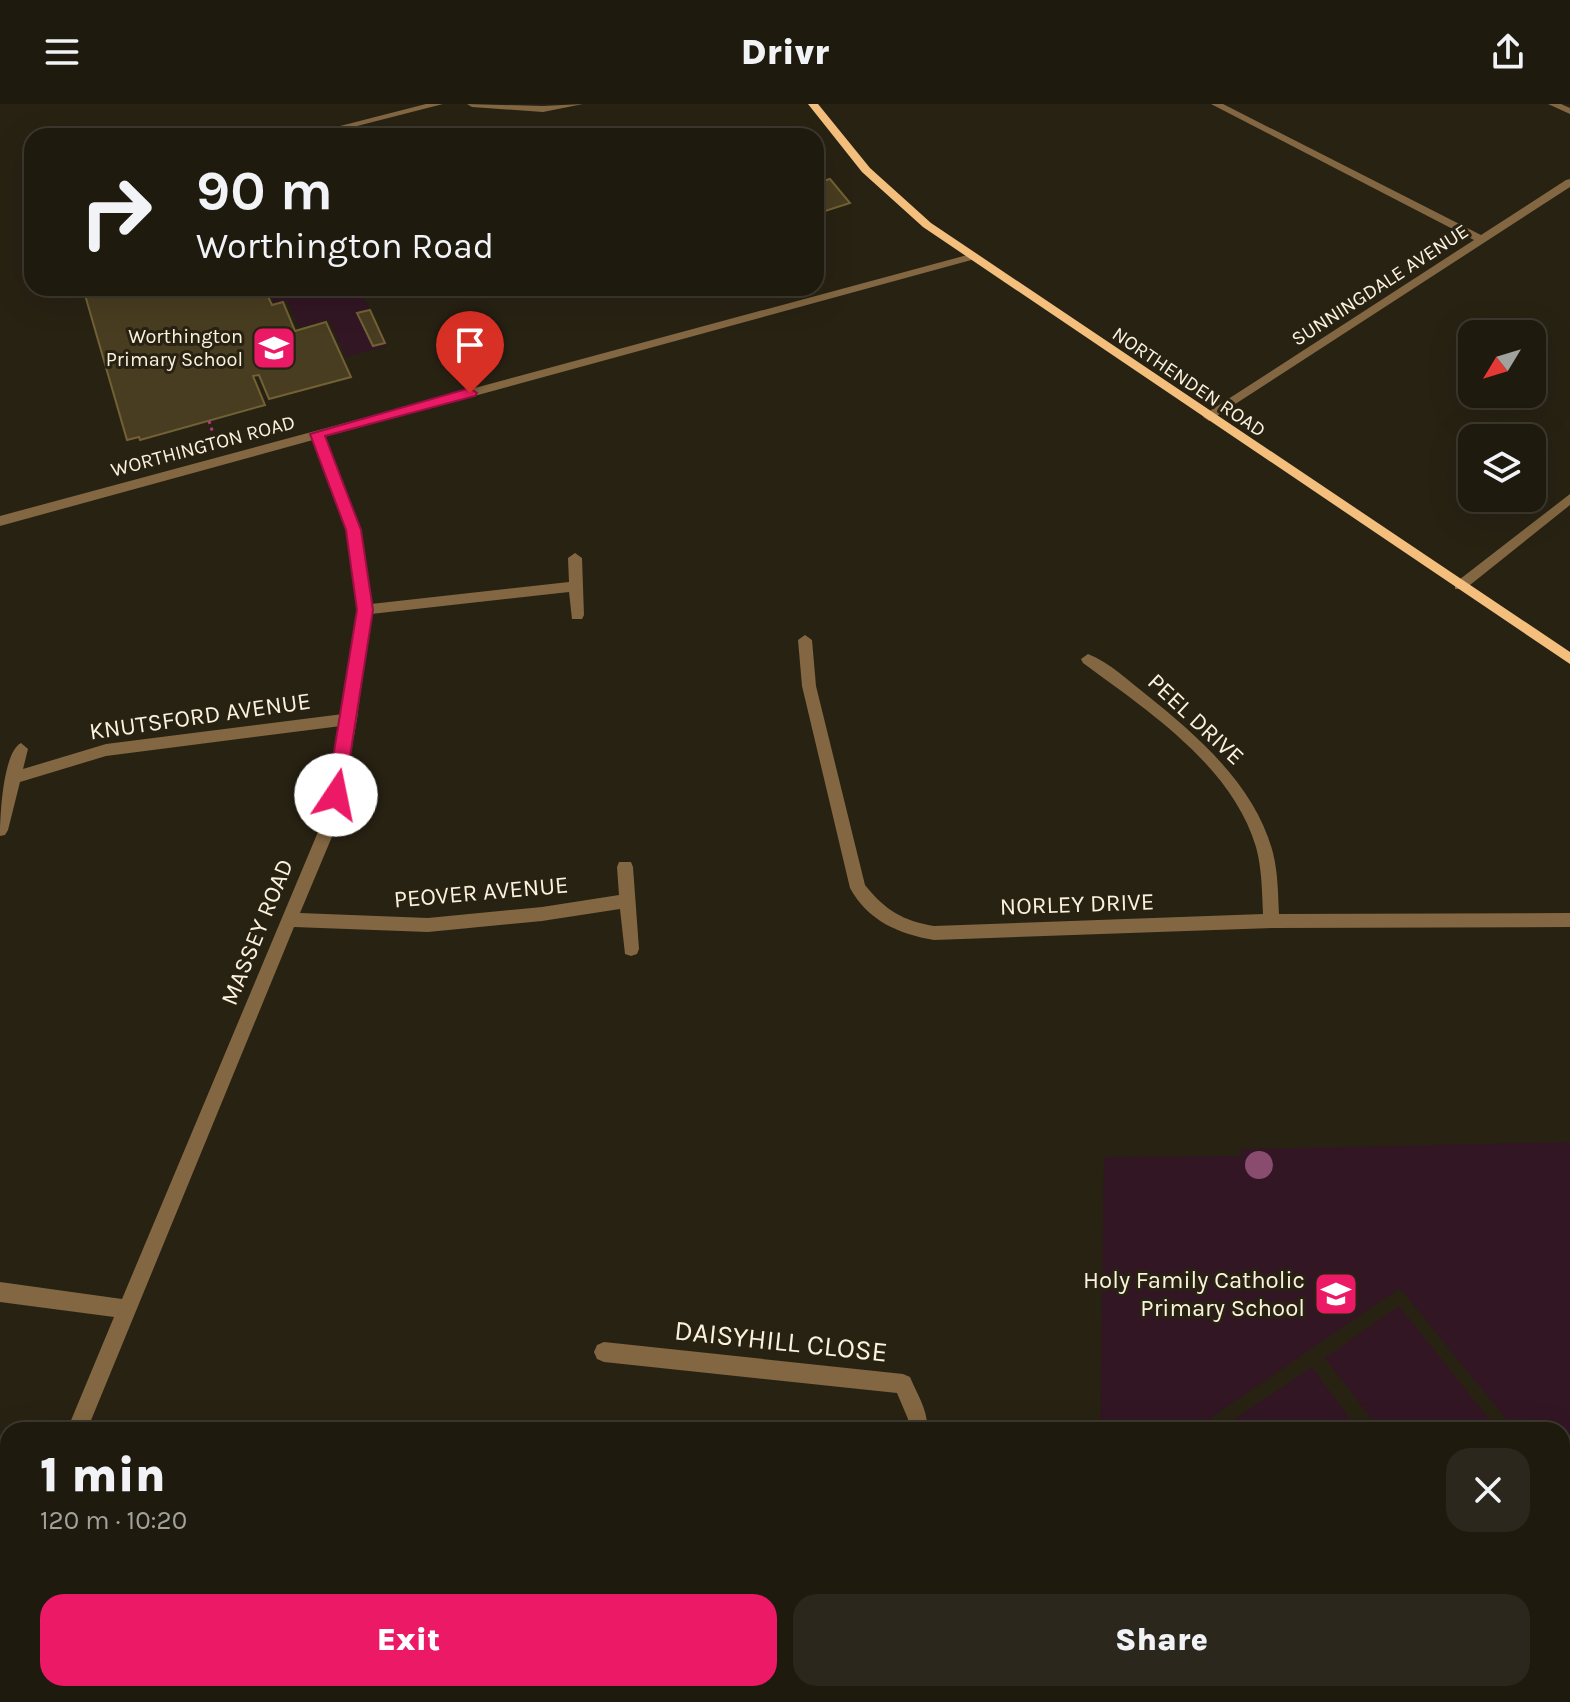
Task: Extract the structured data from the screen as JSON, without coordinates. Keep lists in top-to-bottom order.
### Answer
{
  "streets": {
    "main road": ["NORTHENDEN ROAD"],
    "street": [
      "SUNNINGDALE AVENUE",
      "WORTHINGTON ROAD",
      "KNUTSFORD AVENUE",
      "PEEL DRIVE",
      "PEOVER AVENUE",
      "NORLEY DRIVE",
      "MASSEY ROAD",
      "DAISYHILL CLOSE"
    ]
  },
  "crossings": [
    ["SUNNINGDALE AVENUE", "NORTHENDEN ROAD"],
    ["NORTHENDEN ROAD", "WORTHINGTON ROAD"],
    ["WORTHINGTON ROAD", "MASSEY ROAD"],
    ["KNUTSFORD AVENUE", "MASSEY ROAD"],
    ["PEEL DRIVE", "NORLEY DRIVE"],
    ["PEOVER AVENUE", "MASSEY ROAD"]
  ],
  "places": {
    "school or university": ["Worthington Primary School", "Holy Family Catholic Primary School"]
  },
  "north": "bottom left",
  "page": {
    "header": "Drivr",
    "turn": ["90 m", "Worthington Road"],
    "heading": ["1 min", "120 m · 10:20"],
    "buttons": ["Exit", "Share"]
  }
}
